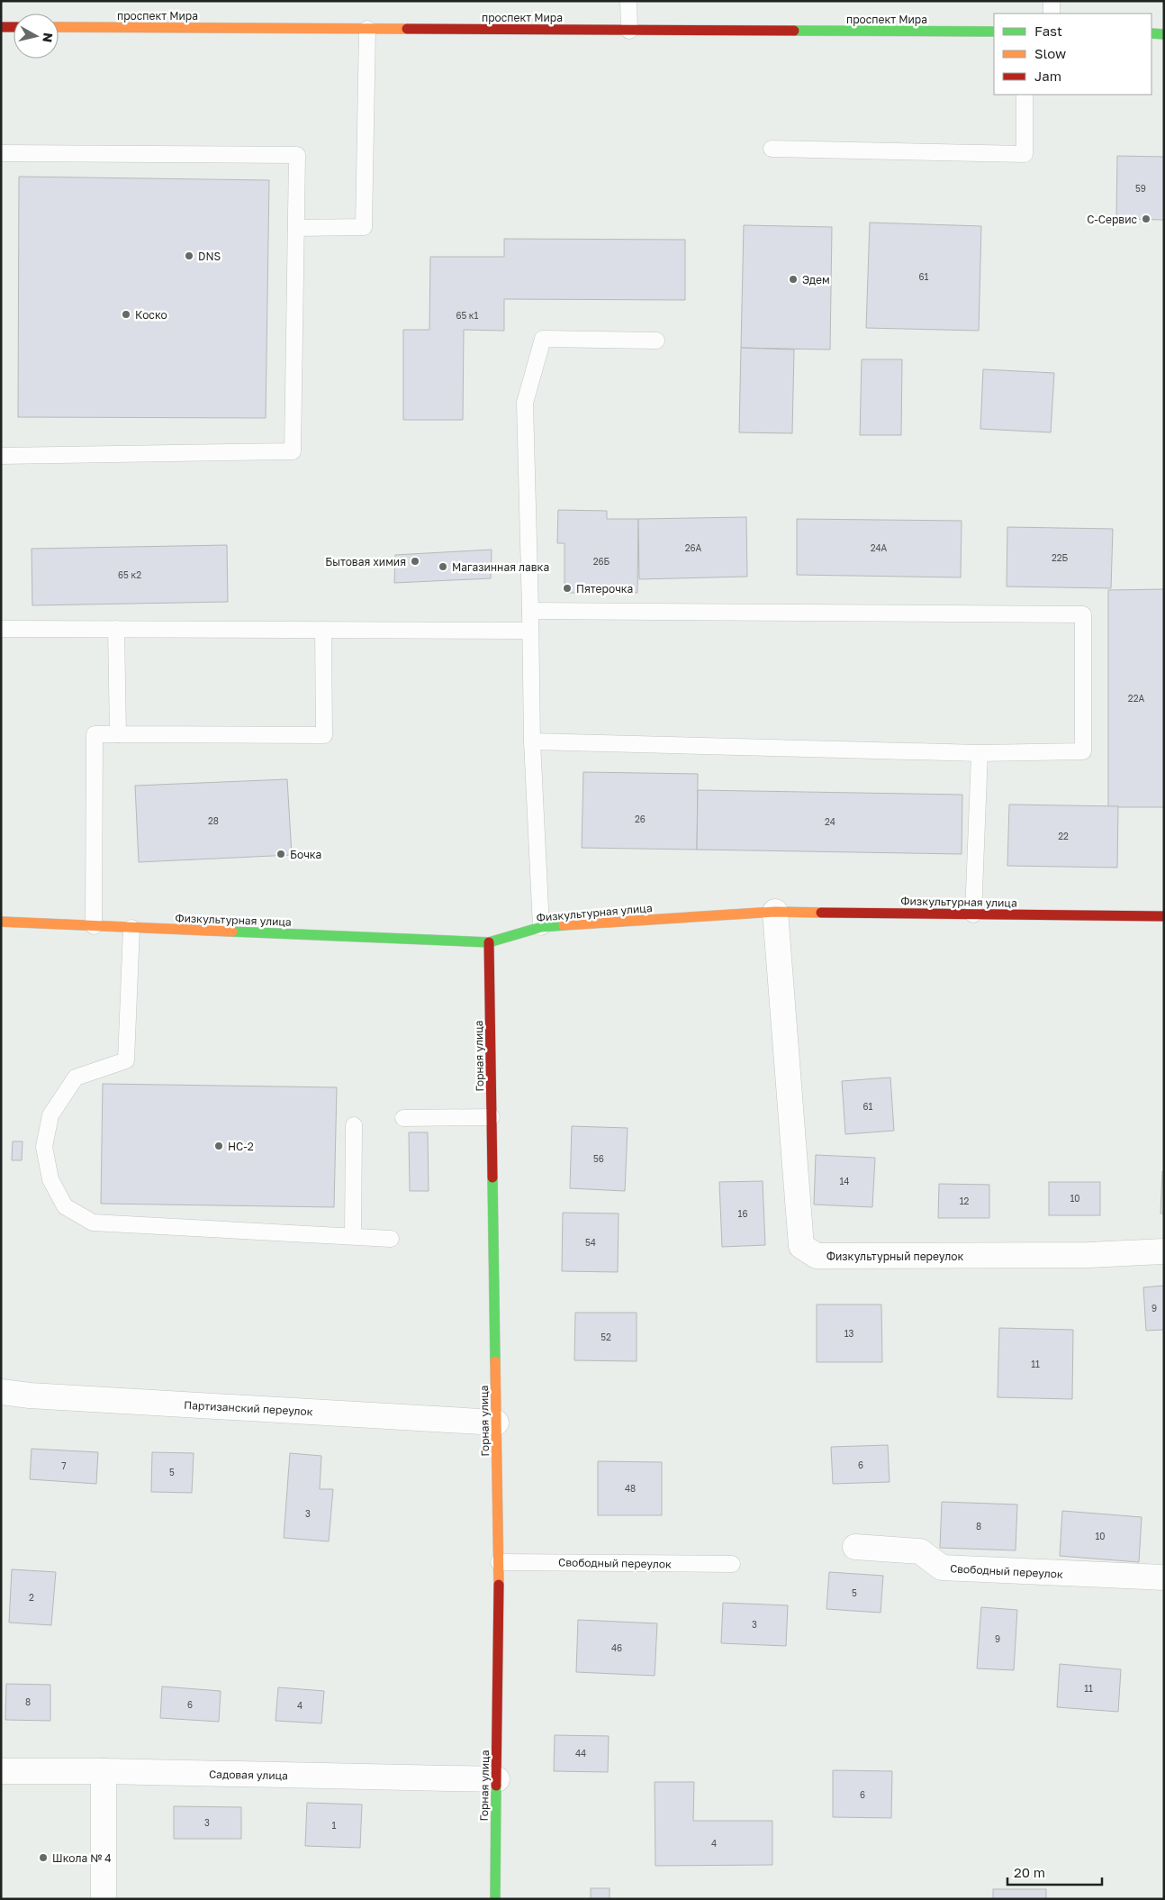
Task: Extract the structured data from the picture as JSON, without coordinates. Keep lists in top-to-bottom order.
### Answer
{
  "streets": {
    "street": [
      "проспект Мира",
      "Физкультурная улица",
      "Горная улица",
      "Физкультурный переулок",
      "Партизанский переулок",
      "Свободный переулок",
      "Садовая улица"
    ]
  },
  "crossings": [
    ["Физкультурная улица", "Горная улица"],
    ["Физкультурная улица", "Физкультурный переулок"],
    ["Горная улица", "Партизанский переулок"],
    ["Горная улица", "Свободный переулок"],
    ["Горная улица", "Садовая улица"]
  ],
  "places": [
    "С-Сервис",
    "DNS",
    "Эдем",
    "Коско",
    "Бытовая химия",
    "Магазинная лавка",
    "Пятерочка",
    "Бочка",
    "НС-2",
    "Школа № 4"
  ],
  "house_numbers": [
    "59",
    "61",
    "65 к1",
    "26А",
    "24А",
    "22Б",
    "26Б",
    "65 к2",
    "22А",
    "26",
    "28",
    "24",
    "22",
    "61",
    "56",
    "14",
    "10",
    "12",
    "16",
    "54",
    "9",
    "13",
    "52",
    "11",
    "6",
    "7",
    "5",
    "48",
    "3",
    "8",
    "10",
    "5",
    "2",
    "3",
    "9",
    "46",
    "11",
    "8",
    "6",
    "4",
    "44",
    "6",
    "3",
    "1",
    "4"
  ],
  "legend": ["Fast", "Slow", "Jam"],
  "scale_bar": "20 m",
  "north": "right"
}
